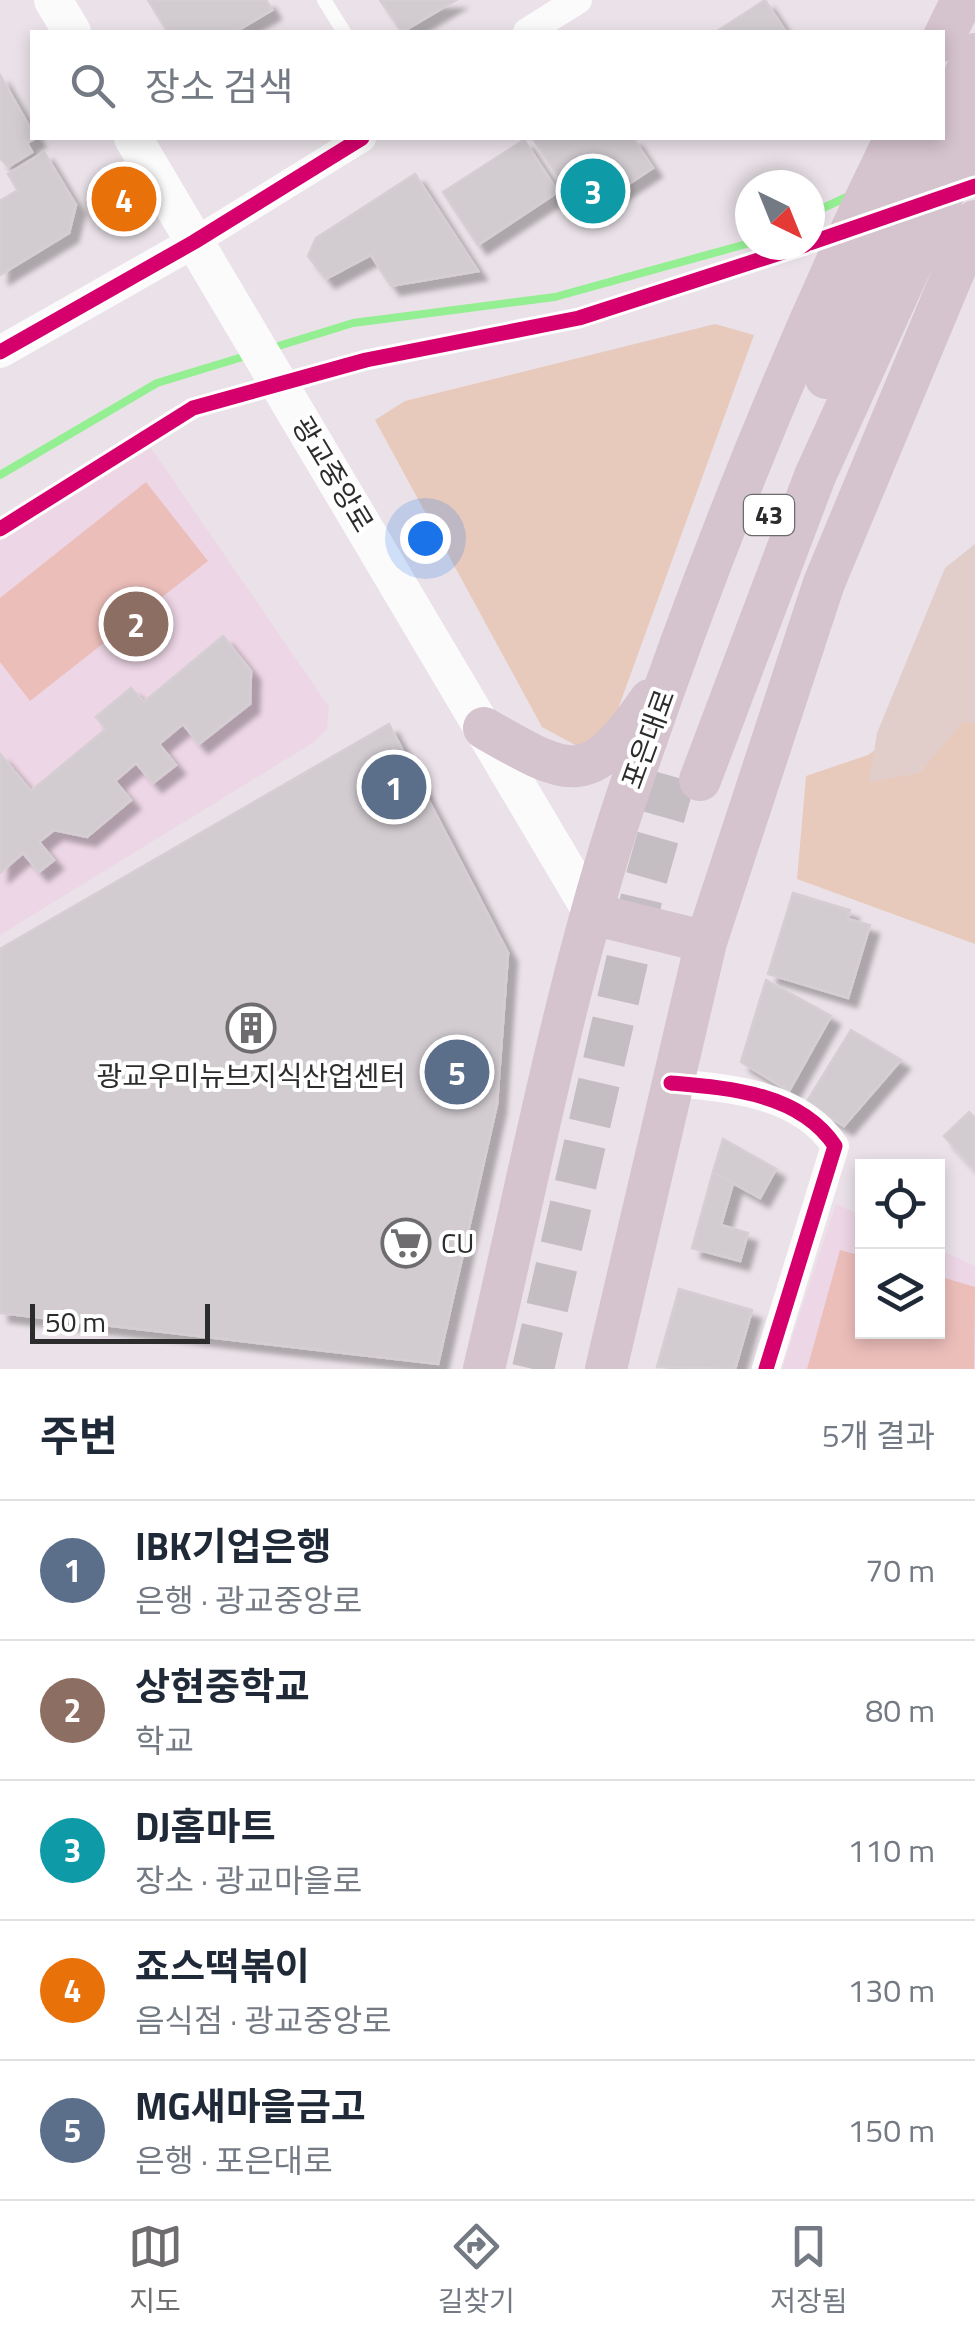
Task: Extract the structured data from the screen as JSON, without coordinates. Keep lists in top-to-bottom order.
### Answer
{
  "streets": {
    "main road": ["광교중앙로", "43", "포은대로"]
  },
  "crossings": [
    ["광교중앙로", "포은대로"]
  ],
  "places": {
    "building": ["광교우미뉴브지식산업센터"],
    "supermarket": ["CU"]
  },
  "scale_bar": "50 m",
  "north": "bottom right",
  "page": {
    "search": "장소 검색",
    "pins": [
      "3",
      "4",
      "2",
      "1",
      "5"
    ],
    "scale": "50 m",
    "heading": ["주변", "5개 결과"],
    "list": [
      {
        "mark": "1",
        "name": "IBK기업은행",
        "note": "은행 · 광교중앙로",
        "value": "70 m"
      },
      {
        "mark": "2",
        "name": "상현중학교",
        "note": "학교",
        "value": "80 m"
      },
      {
        "mark": "3",
        "name": "DJ홈마트",
        "note": "장소 · 광교마을로",
        "value": "110 m"
      },
      {
        "mark": "4",
        "name": "죠스떡볶이",
        "note": "음식점 · 광교중앙로",
        "value": "130 m"
      },
      {
        "mark": "5",
        "name": "MG새마을금고",
        "note": "은행 · 포은대로",
        "value": "150 m"
      }
    ],
    "nav": ["지도", "길찾기", "저장됨"]
  }
}
